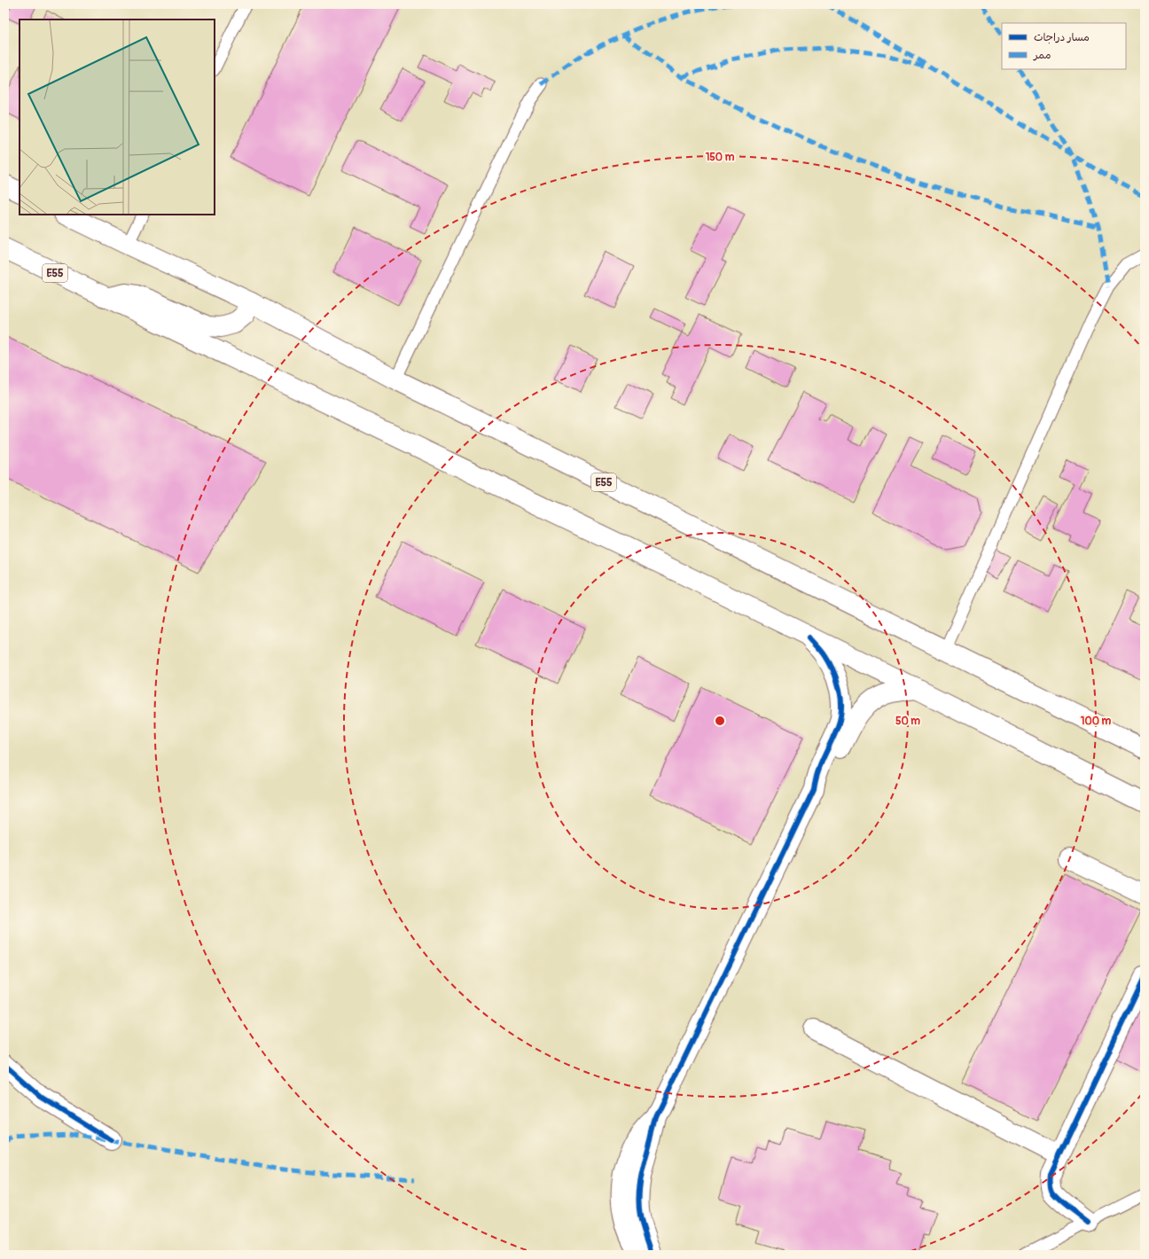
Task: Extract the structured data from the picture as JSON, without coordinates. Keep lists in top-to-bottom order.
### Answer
{
  "streets": {
    "main road": ["E55"]
  },
  "legend": ["مسار دراجات", "ممر"],
  "rings": ["150 m", "50 m", "100 m"]
}
